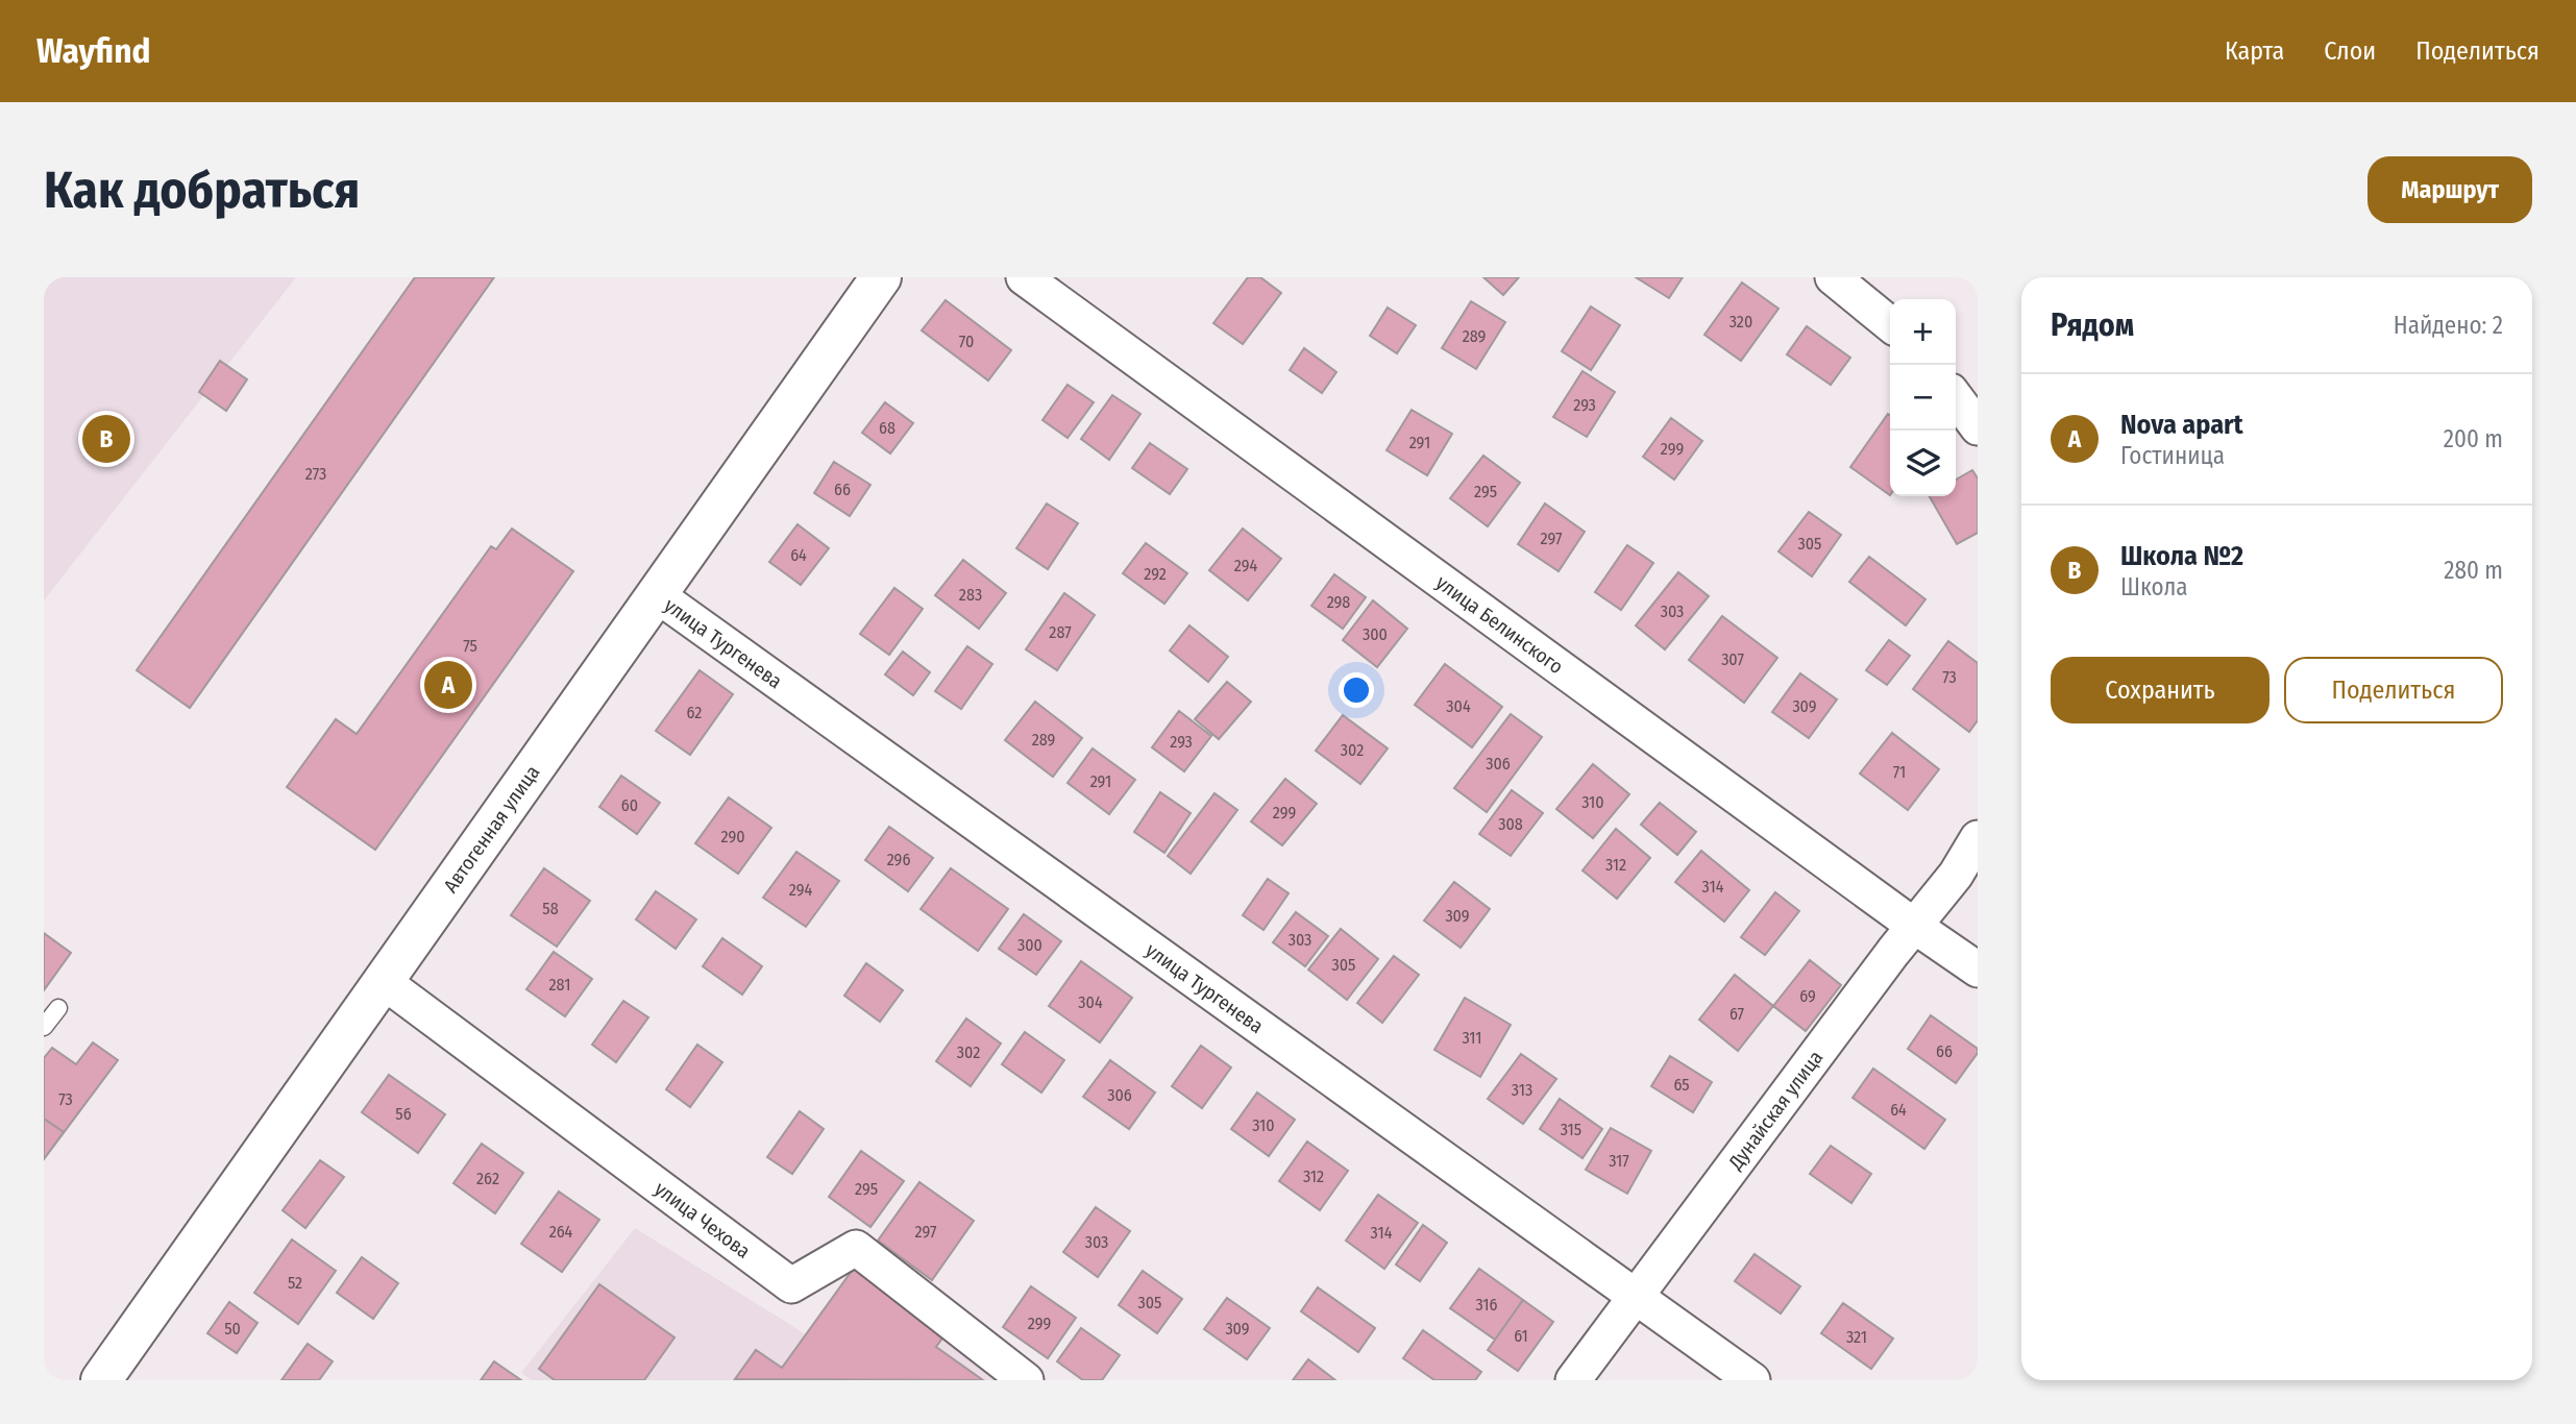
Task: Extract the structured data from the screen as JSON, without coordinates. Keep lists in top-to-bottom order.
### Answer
{
  "streets": {
    "street": [
      "улица Белинского",
      "улица Тургенева",
      "Автогенная улица",
      "Дунайская улица",
      "улица Чехова"
    ]
  },
  "crossings": [
    ["улица Белинского", "Дунайская улица"],
    ["улица Тургенева", "Автогенная улица"],
    ["улица Тургенева", "Дунайская улица"],
    ["Автогенная улица", "улица Чехова"]
  ],
  "house_numbers": [
    "320",
    "289",
    "70",
    "293",
    "68",
    "291",
    "299",
    "273",
    "66",
    "295",
    "297",
    "305",
    "64",
    "294",
    "292",
    "283",
    "298",
    "303",
    "287",
    "300",
    "75",
    "307",
    "73",
    "304",
    "309",
    "62",
    "289",
    "293",
    "302",
    "306",
    "71",
    "291",
    "310",
    "60",
    "299",
    "308",
    "290",
    "296",
    "312",
    "314",
    "294",
    "58",
    "309",
    "303",
    "300",
    "305",
    "281",
    "69",
    "304",
    "67",
    "311",
    "66",
    "302",
    "65",
    "313",
    "306",
    "73",
    "64",
    "56",
    "310",
    "315",
    "317",
    "312",
    "262",
    "295",
    "264",
    "297",
    "314",
    "303",
    "52",
    "305",
    "316",
    "299",
    "50",
    "309",
    "61",
    "321"
  ],
  "page": {
    "header": "Wayfind",
    "nav": ["Карта", "Слои", "Поделиться"],
    "buttons": [
      "Маршрут",
      ["Сохранить", "Поделиться"]
    ],
    "title": "Как добраться",
    "heading": ["Рядом", "Найдено: 2"],
    "map_buttons": ["+", "−"],
    "list": [
      {
        "mark": "A",
        "name": "Nova apart",
        "note": "Гостиница",
        "value": "200 m"
      },
      {
        "mark": "B",
        "name": "Школа №2",
        "note": "Школа",
        "value": "280 m"
      }
    ],
    "pins": ["B", "A"]
  }
}
